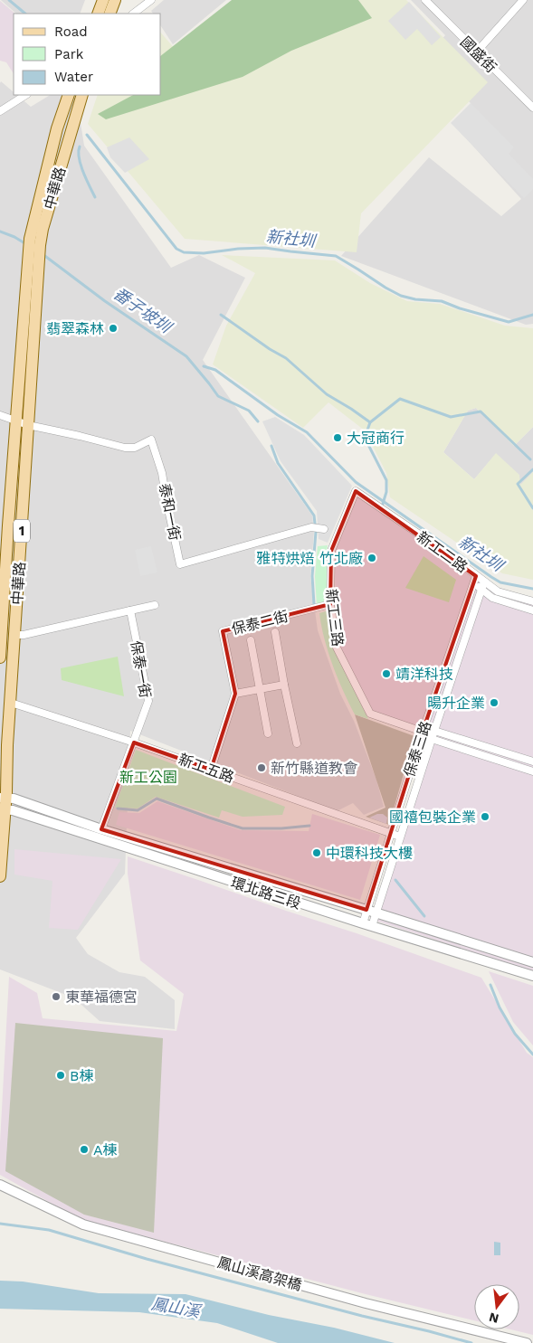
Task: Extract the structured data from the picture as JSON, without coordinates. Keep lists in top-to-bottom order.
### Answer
{
  "streets": {
    "main road": ["中華路", "1"],
    "street": [
      "國盛街",
      "泰和一街",
      "新工二路",
      "新工三路",
      "保泰二街",
      "保泰一街",
      "保泰三路",
      "新工五路",
      "環北路三段",
      "鳳山溪高架橋"
    ]
  },
  "crossings": [
    ["中華路", "泰和一街"],
    ["中華路", "新工五路"],
    ["中華路", "環北路三段"],
    ["新工二路", "新工三路"],
    ["新工二路", "保泰三路"],
    ["新工三路", "保泰二街"],
    ["新工三路", "保泰三路"],
    ["保泰二街", "新工五路"],
    ["保泰一街", "新工五路"],
    ["保泰一街", "環北路三段"],
    ["保泰三路", "新工五路"],
    ["保泰三路", "環北路三段"]
  ],
  "water": ["新社圳", "番子坡圳", "鳳山溪"],
  "parks": ["新工公園"],
  "places": [
    "翡翠森林",
    "大冠商行",
    "雅特烘焙 竹北廠",
    "靖洋科技",
    "暘升企業",
    "新竹縣道教會",
    "國禧包裝企業",
    "中環科技大樓",
    "東華福德宮",
    "B棟",
    "A棟"
  ],
  "legend": ["Road", "Park", "Water"],
  "north": "bottom"
}
